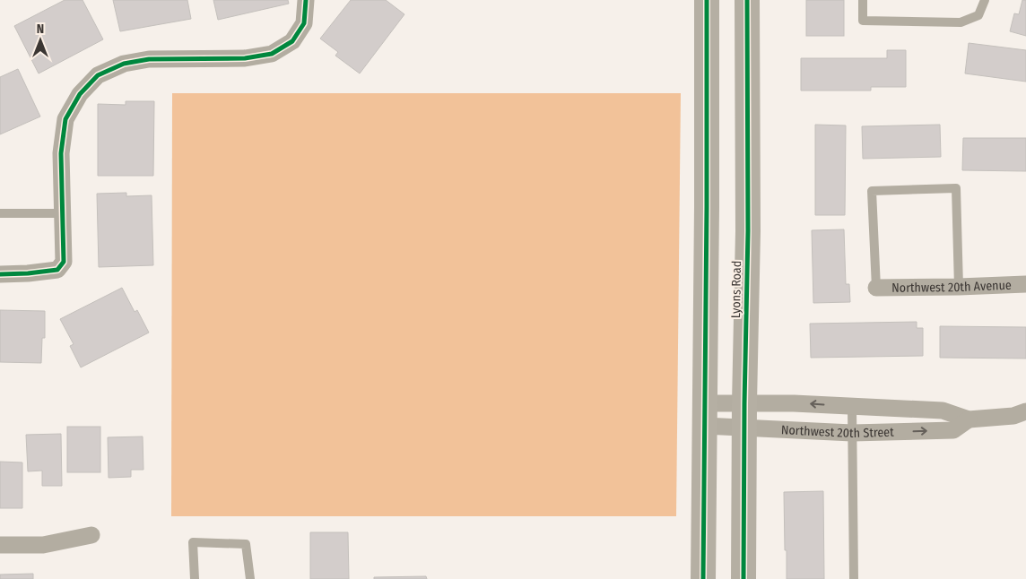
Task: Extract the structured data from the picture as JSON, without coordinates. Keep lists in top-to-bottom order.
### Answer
{
  "streets": {
    "main road": ["Lyons Road"],
    "street": ["Northwest 20th Avenue", "Northwest 20th Street"]
  },
  "crossings": [
    ["Lyons Road", "Northwest 20th Street"]
  ],
  "north": "top"
}
